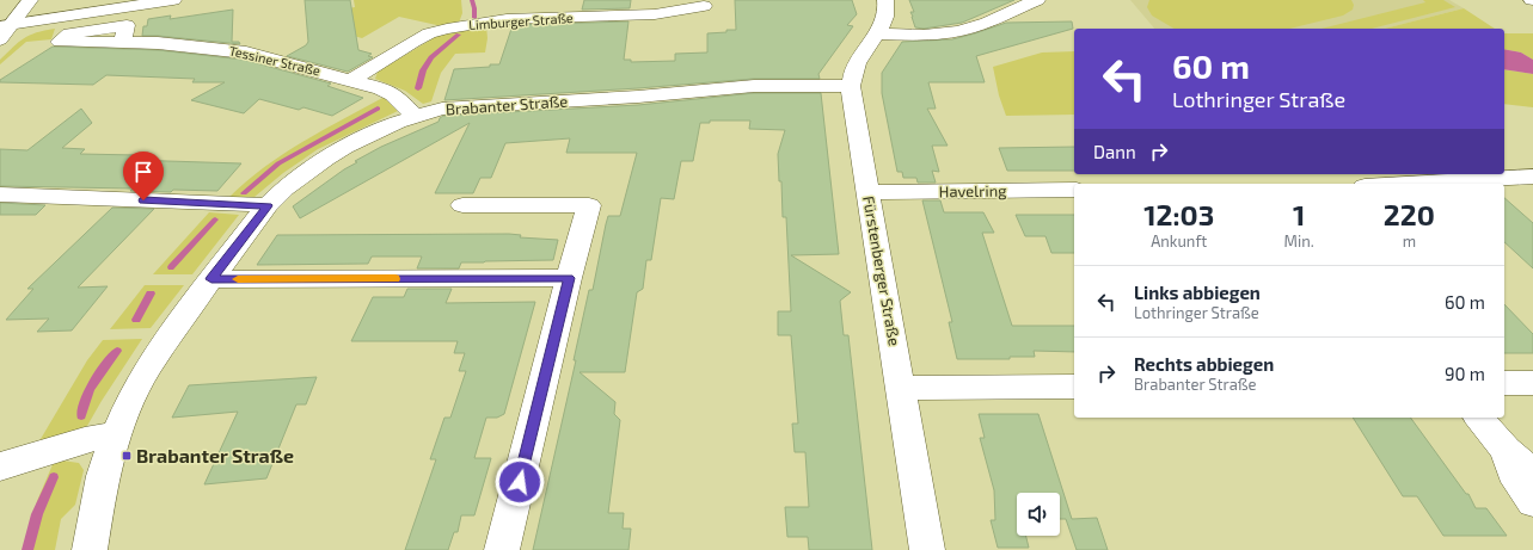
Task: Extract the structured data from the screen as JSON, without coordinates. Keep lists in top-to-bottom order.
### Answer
{
  "streets": {
    "street": [
      "Limburger Straße",
      "Tessiner Straße",
      "Brabanter Straße",
      "Havelring",
      "Fürstenberger Straße"
    ]
  },
  "crossings": [
    ["Limburger Straße", "Tessiner Straße"],
    ["Tessiner Straße", "Brabanter Straße"],
    ["Brabanter Straße", "Fürstenberger Straße"],
    ["Havelring", "Fürstenberger Straße"]
  ],
  "places": {
    "transit": ["Brabanter Straße"]
  },
  "page": {
    "turn": ["60 m", "Lothringer Straße"],
    "then": "Dann",
    "eta": [
      "12:03",
      "Ankunft",
      "1",
      "Min.",
      "220",
      "m"
    ],
    "list": [
      {
        "name": "Links abbiegen",
        "note": "Lothringer Straße",
        "value": "60 m"
      },
      {
        "name": "Rechts abbiegen",
        "note": "Brabanter Straße",
        "value": "90 m"
      }
    ]
  }
}
